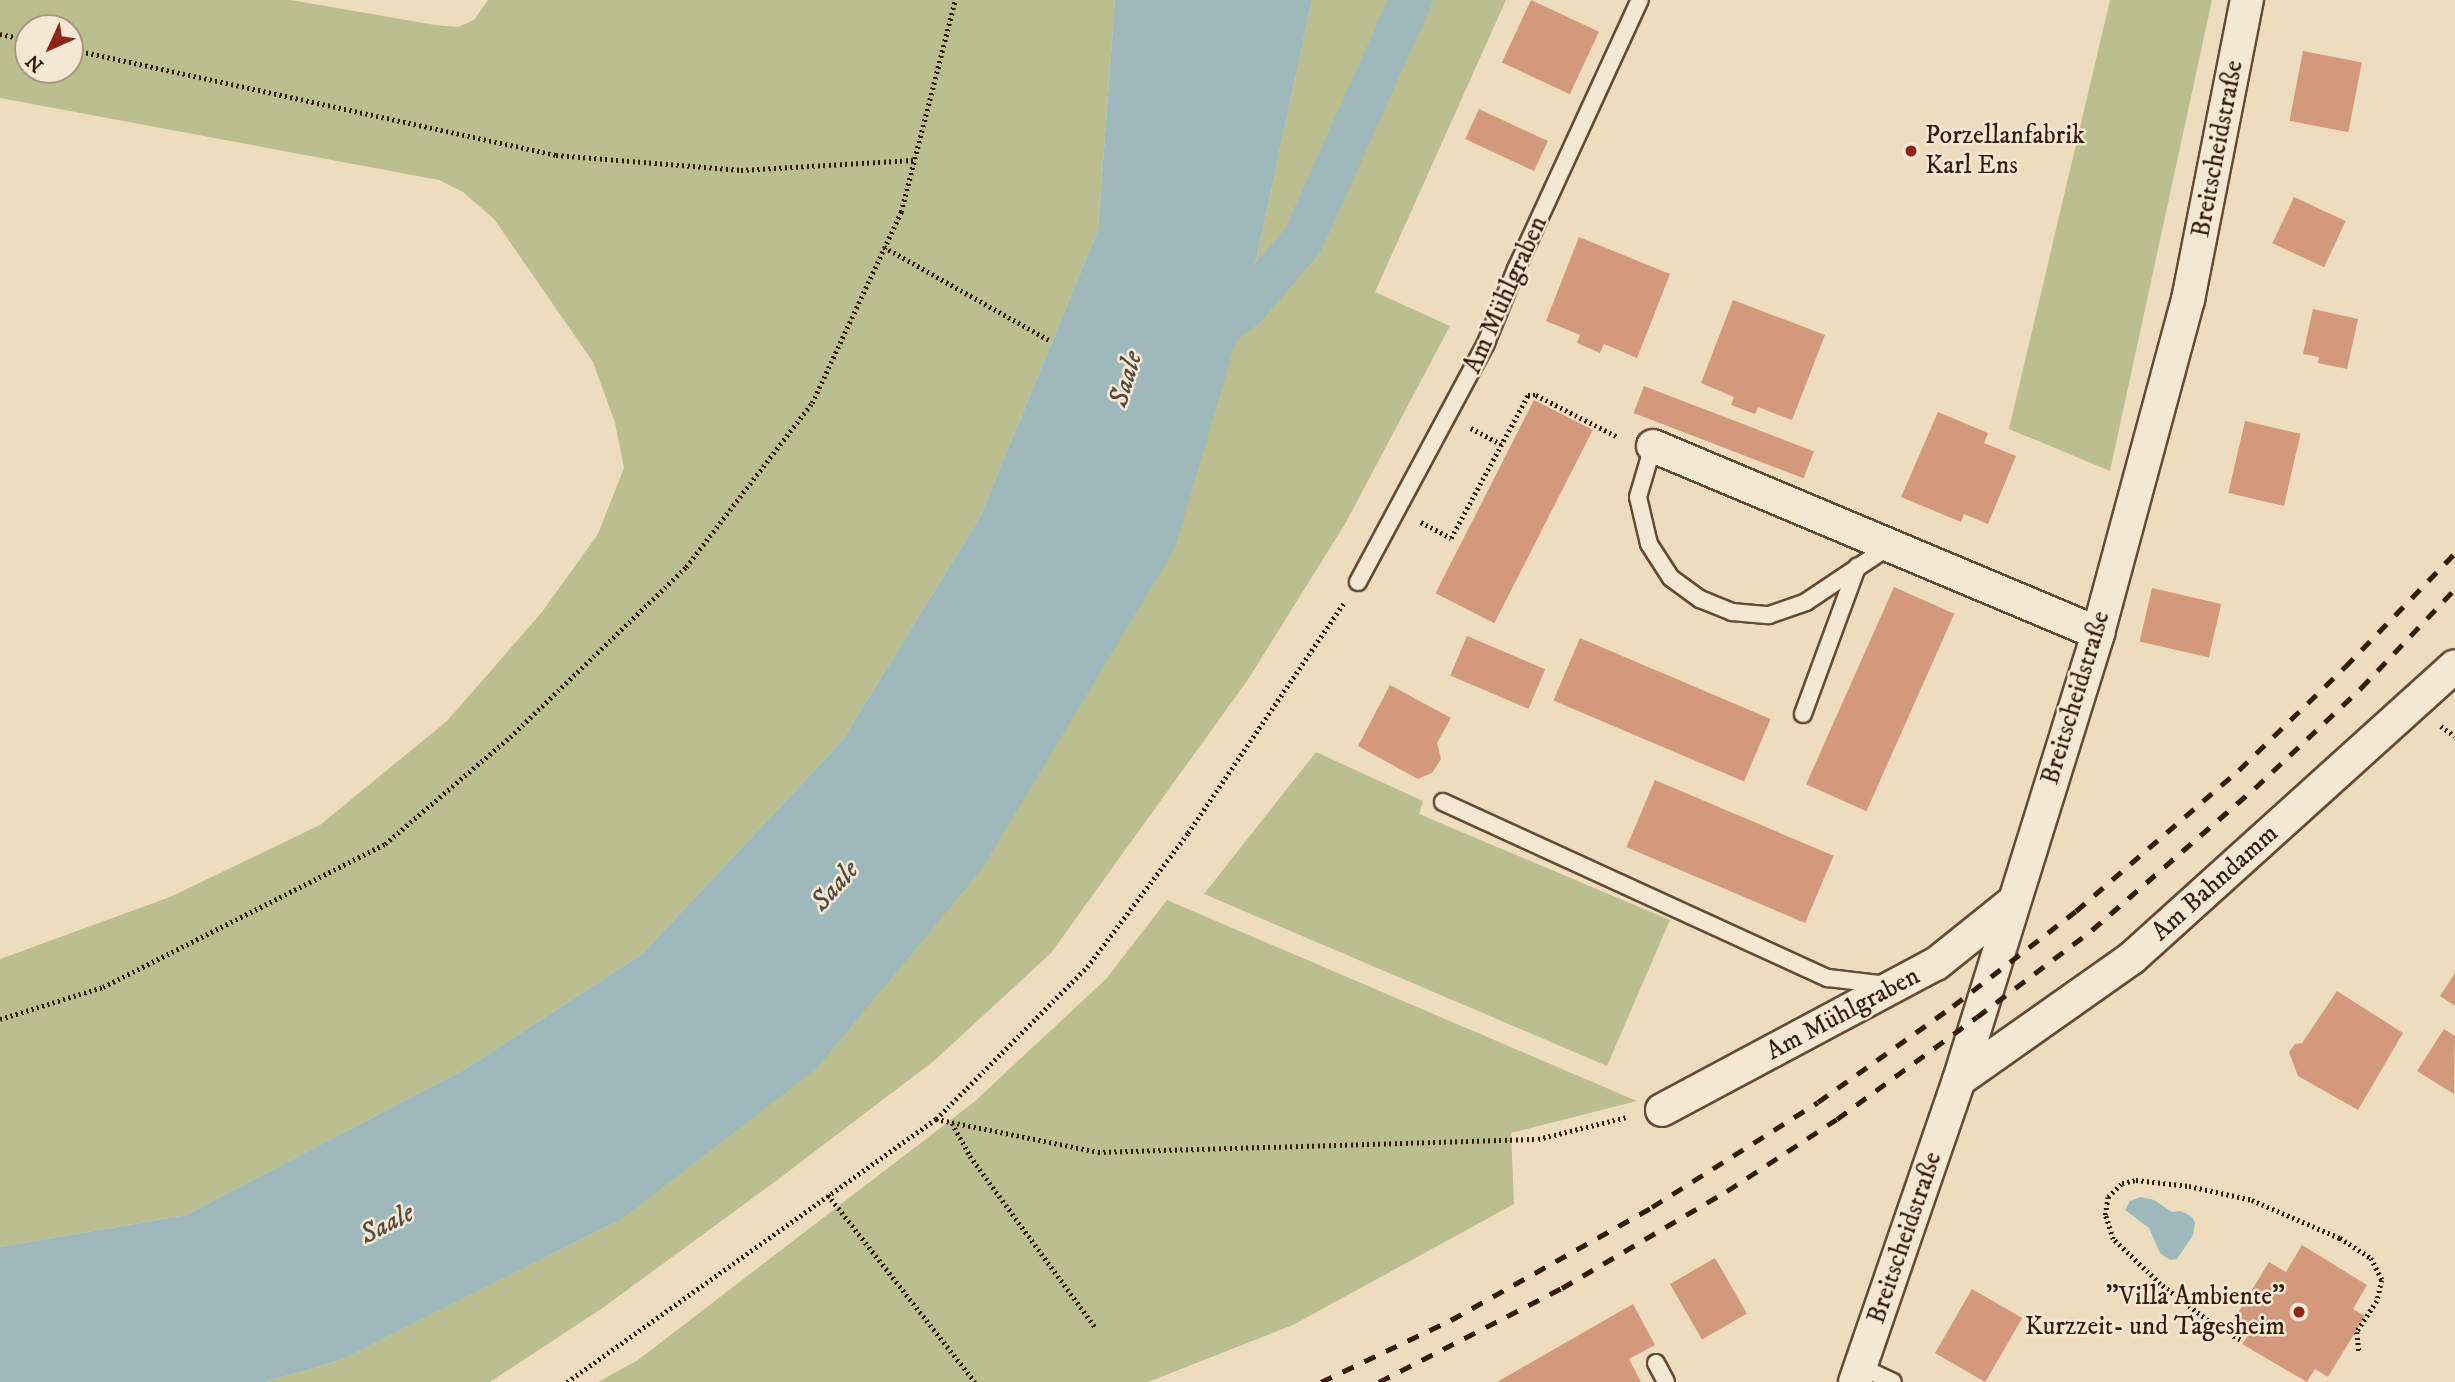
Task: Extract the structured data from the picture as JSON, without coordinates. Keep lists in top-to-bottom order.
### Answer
{
  "streets": {
    "street": ["Breitscheidstraße", "Am Mühlgraben", "Am Bahndamm"]
  },
  "crossings": [
    ["Breitscheidstraße", "Am Mühlgraben"],
    ["Breitscheidstraße", "Am Bahndamm"]
  ],
  "water": ["Saale"],
  "places": ["Porzellanfabrik Karl Ens", "\"Villa Ambiente\" Kurzzeit- und Tagesheim"],
  "north": "bottom left"
}
